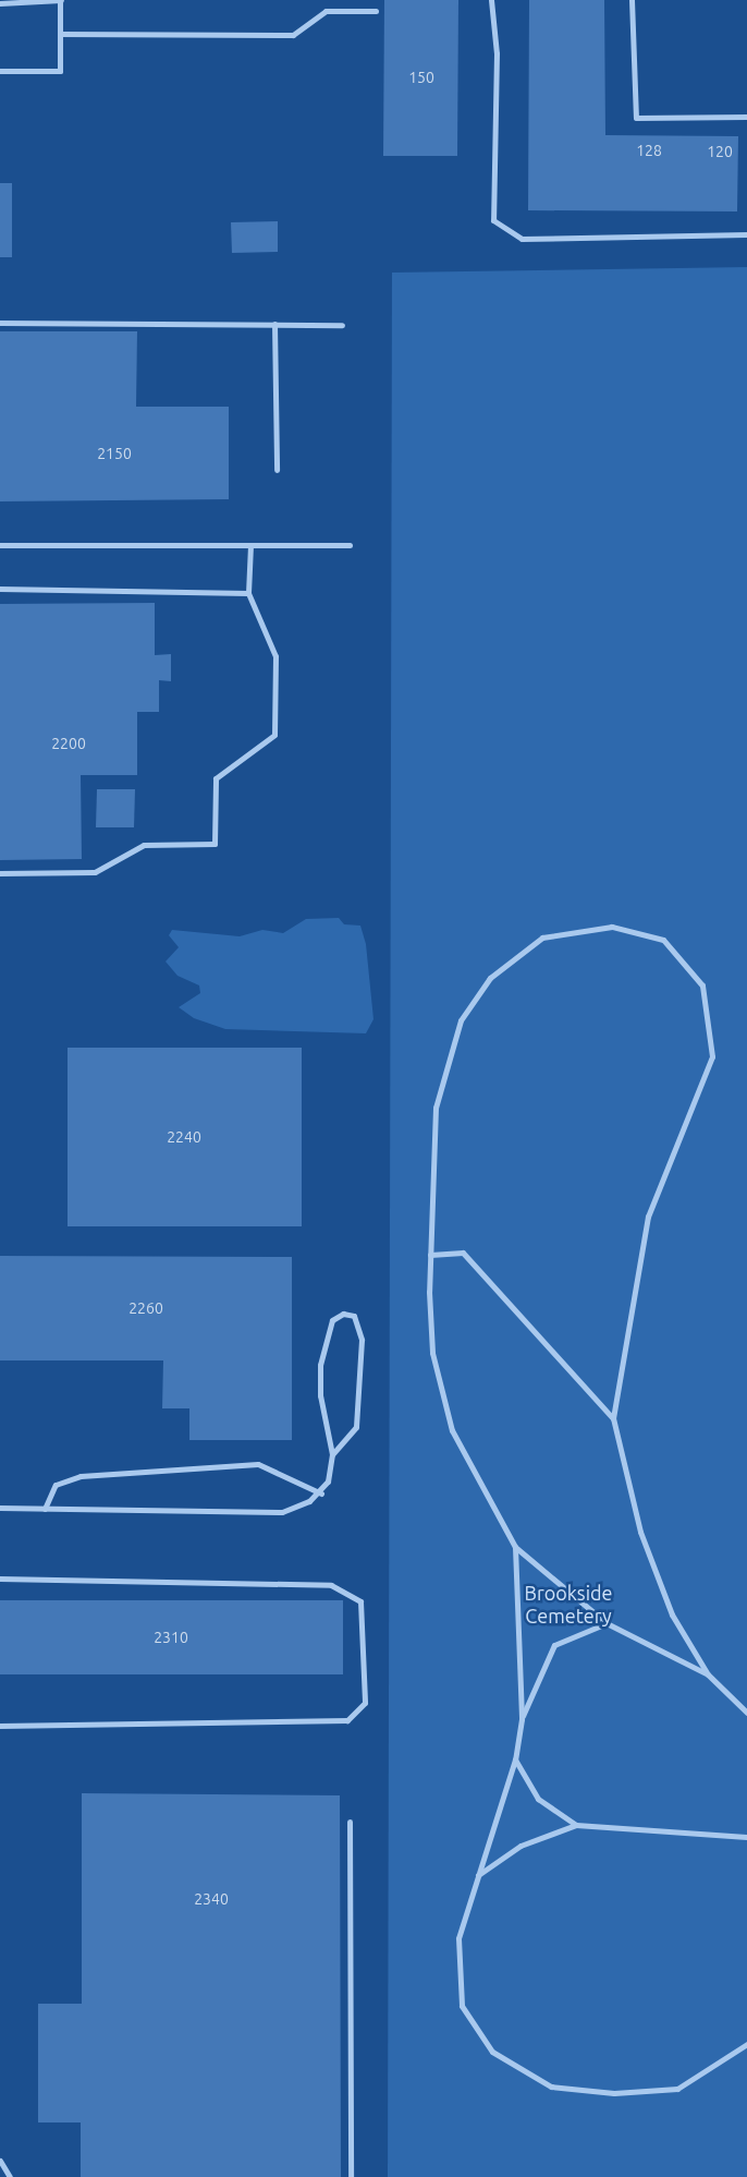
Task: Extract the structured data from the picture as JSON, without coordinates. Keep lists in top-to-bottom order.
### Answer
{
  "parks": ["Brookside Cemetery"],
  "house_numbers": [
    "150",
    "128",
    "120",
    "2150",
    "2200",
    "2240",
    "2260",
    "2310",
    "2340"
  ]
}
